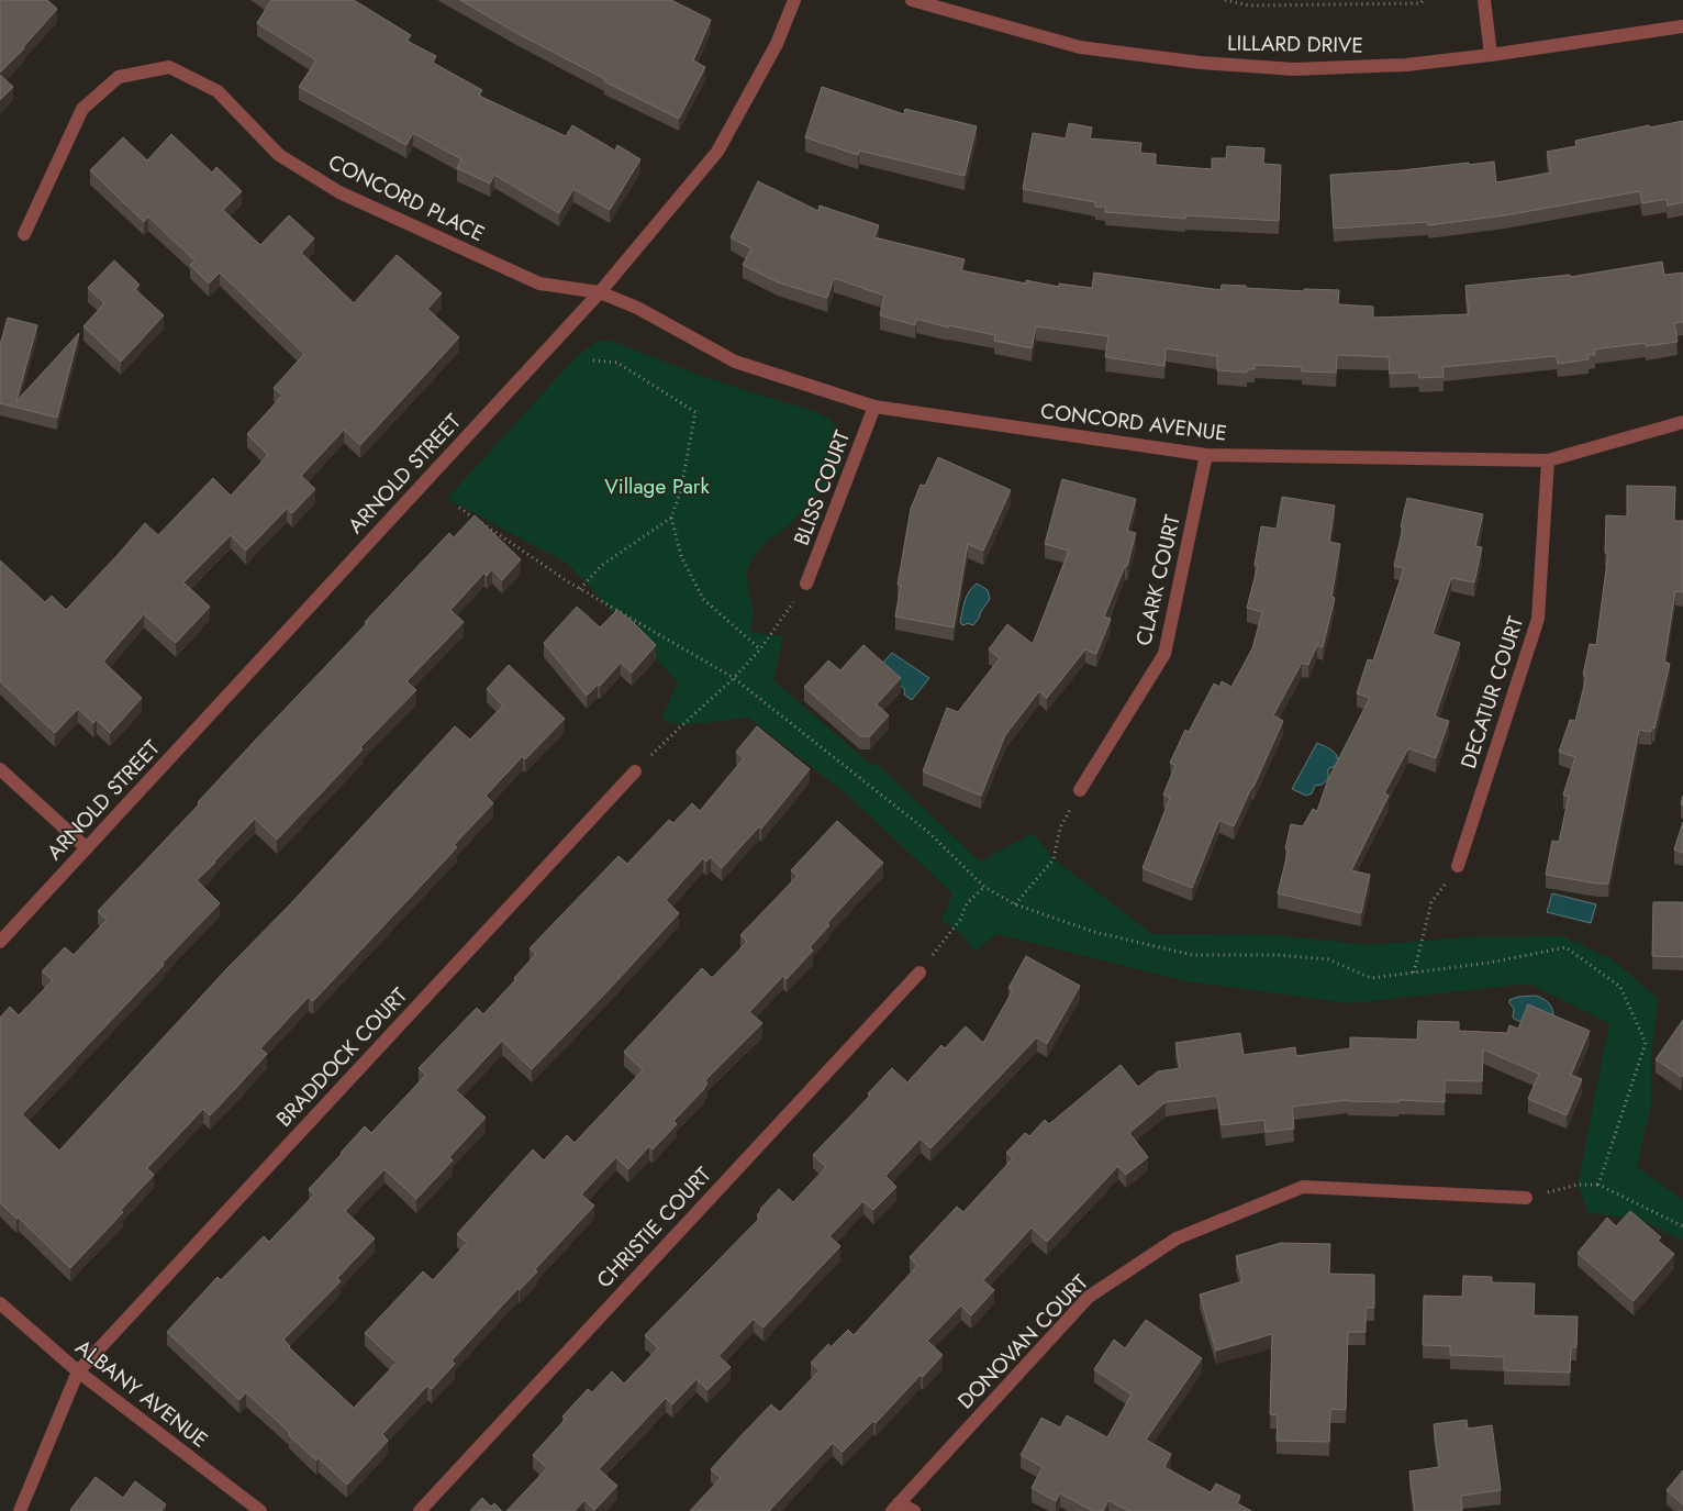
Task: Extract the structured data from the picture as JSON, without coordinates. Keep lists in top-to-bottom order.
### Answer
{
  "streets": {
    "street": [
      "LILLARD DRIVE",
      "CONCORD PLACE",
      "CONCORD AVENUE",
      "ARNOLD STREET",
      "BLISS COURT",
      "CLARK COURT",
      "DECATUR COURT",
      "BRADDOCK COURT",
      "CHRISTIE COURT",
      "DONOVAN COURT",
      "ALBANY AVENUE"
    ]
  },
  "crossings": [
    ["CONCORD PLACE", "CONCORD AVENUE"],
    ["CONCORD PLACE", "ARNOLD STREET"],
    ["CONCORD AVENUE", "ARNOLD STREET"],
    ["CONCORD AVENUE", "BLISS COURT"],
    ["CONCORD AVENUE", "CLARK COURT"],
    ["CONCORD AVENUE", "DECATUR COURT"],
    ["BRADDOCK COURT", "ALBANY AVENUE"]
  ],
  "parks": ["Village Park"]
}
